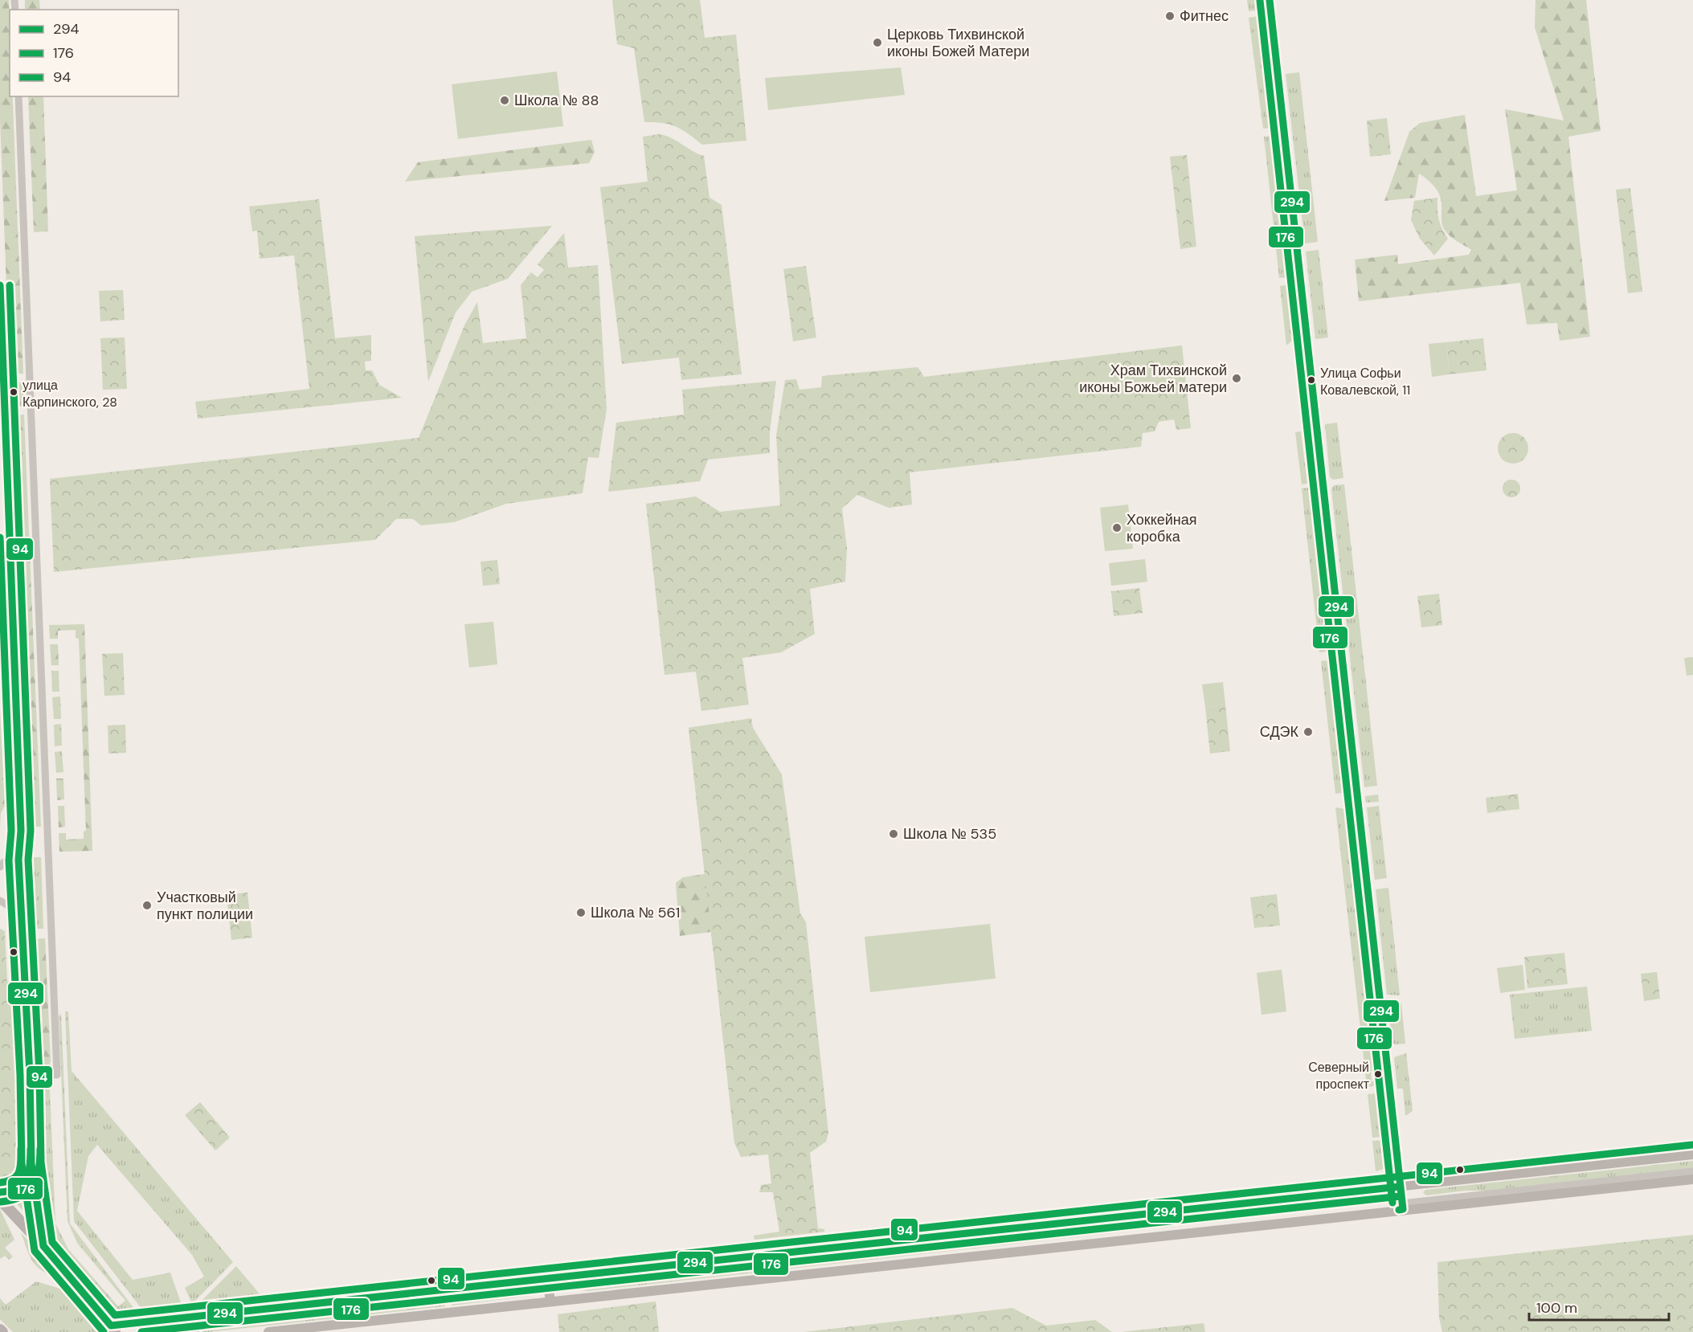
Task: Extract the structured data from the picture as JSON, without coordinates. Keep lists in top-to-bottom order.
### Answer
{
  "places": [
    "Фитнес",
    "Церковь Тихвинской иконы Божей Матери",
    "Школа № 88",
    "Храм Тихвинской иконы Божьей матери",
    "Улица Софьи Ковалевской, 11",
    "улица Карпинского, 28",
    "Хоккейная коробка",
    "СДЭК",
    "Школа № 535",
    "Участковый пункт полиции",
    "Школа № 561",
    "Северный проспект"
  ],
  "lines": ["transit line 294", "transit line 176", "transit line 94"],
  "legend": ["294", "176", "94"],
  "scale_bar": "100 m"
}
